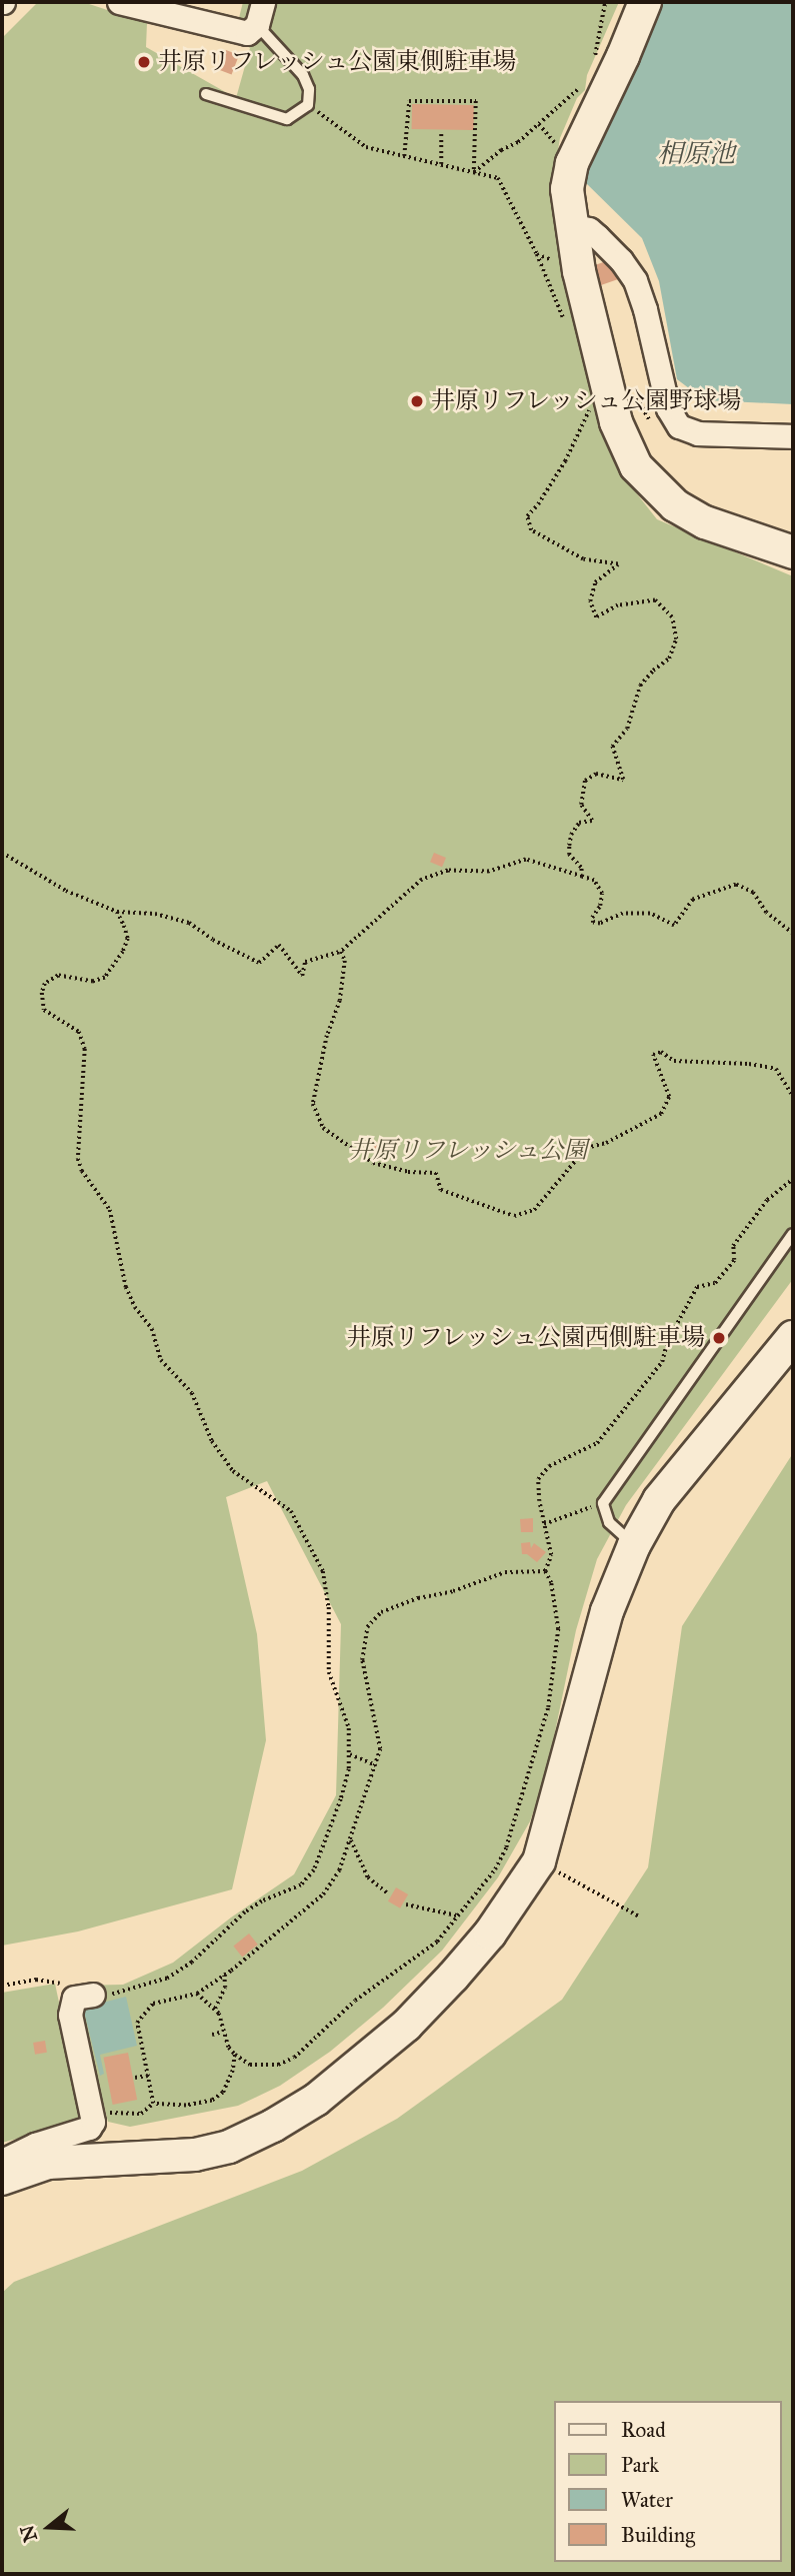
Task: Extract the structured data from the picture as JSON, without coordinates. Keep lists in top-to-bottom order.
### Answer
{
  "water": ["相原池"],
  "parks": ["井原リフレッシュ公園"],
  "places": ["井原リフレッシュ公園東側駐車場", "井原リフレッシュ公園野球場", "井原リフレッシュ公園西側駐車場"],
  "legend": [
    "Road",
    "Park",
    "Water",
    "Building"
  ],
  "north": "left"
}
